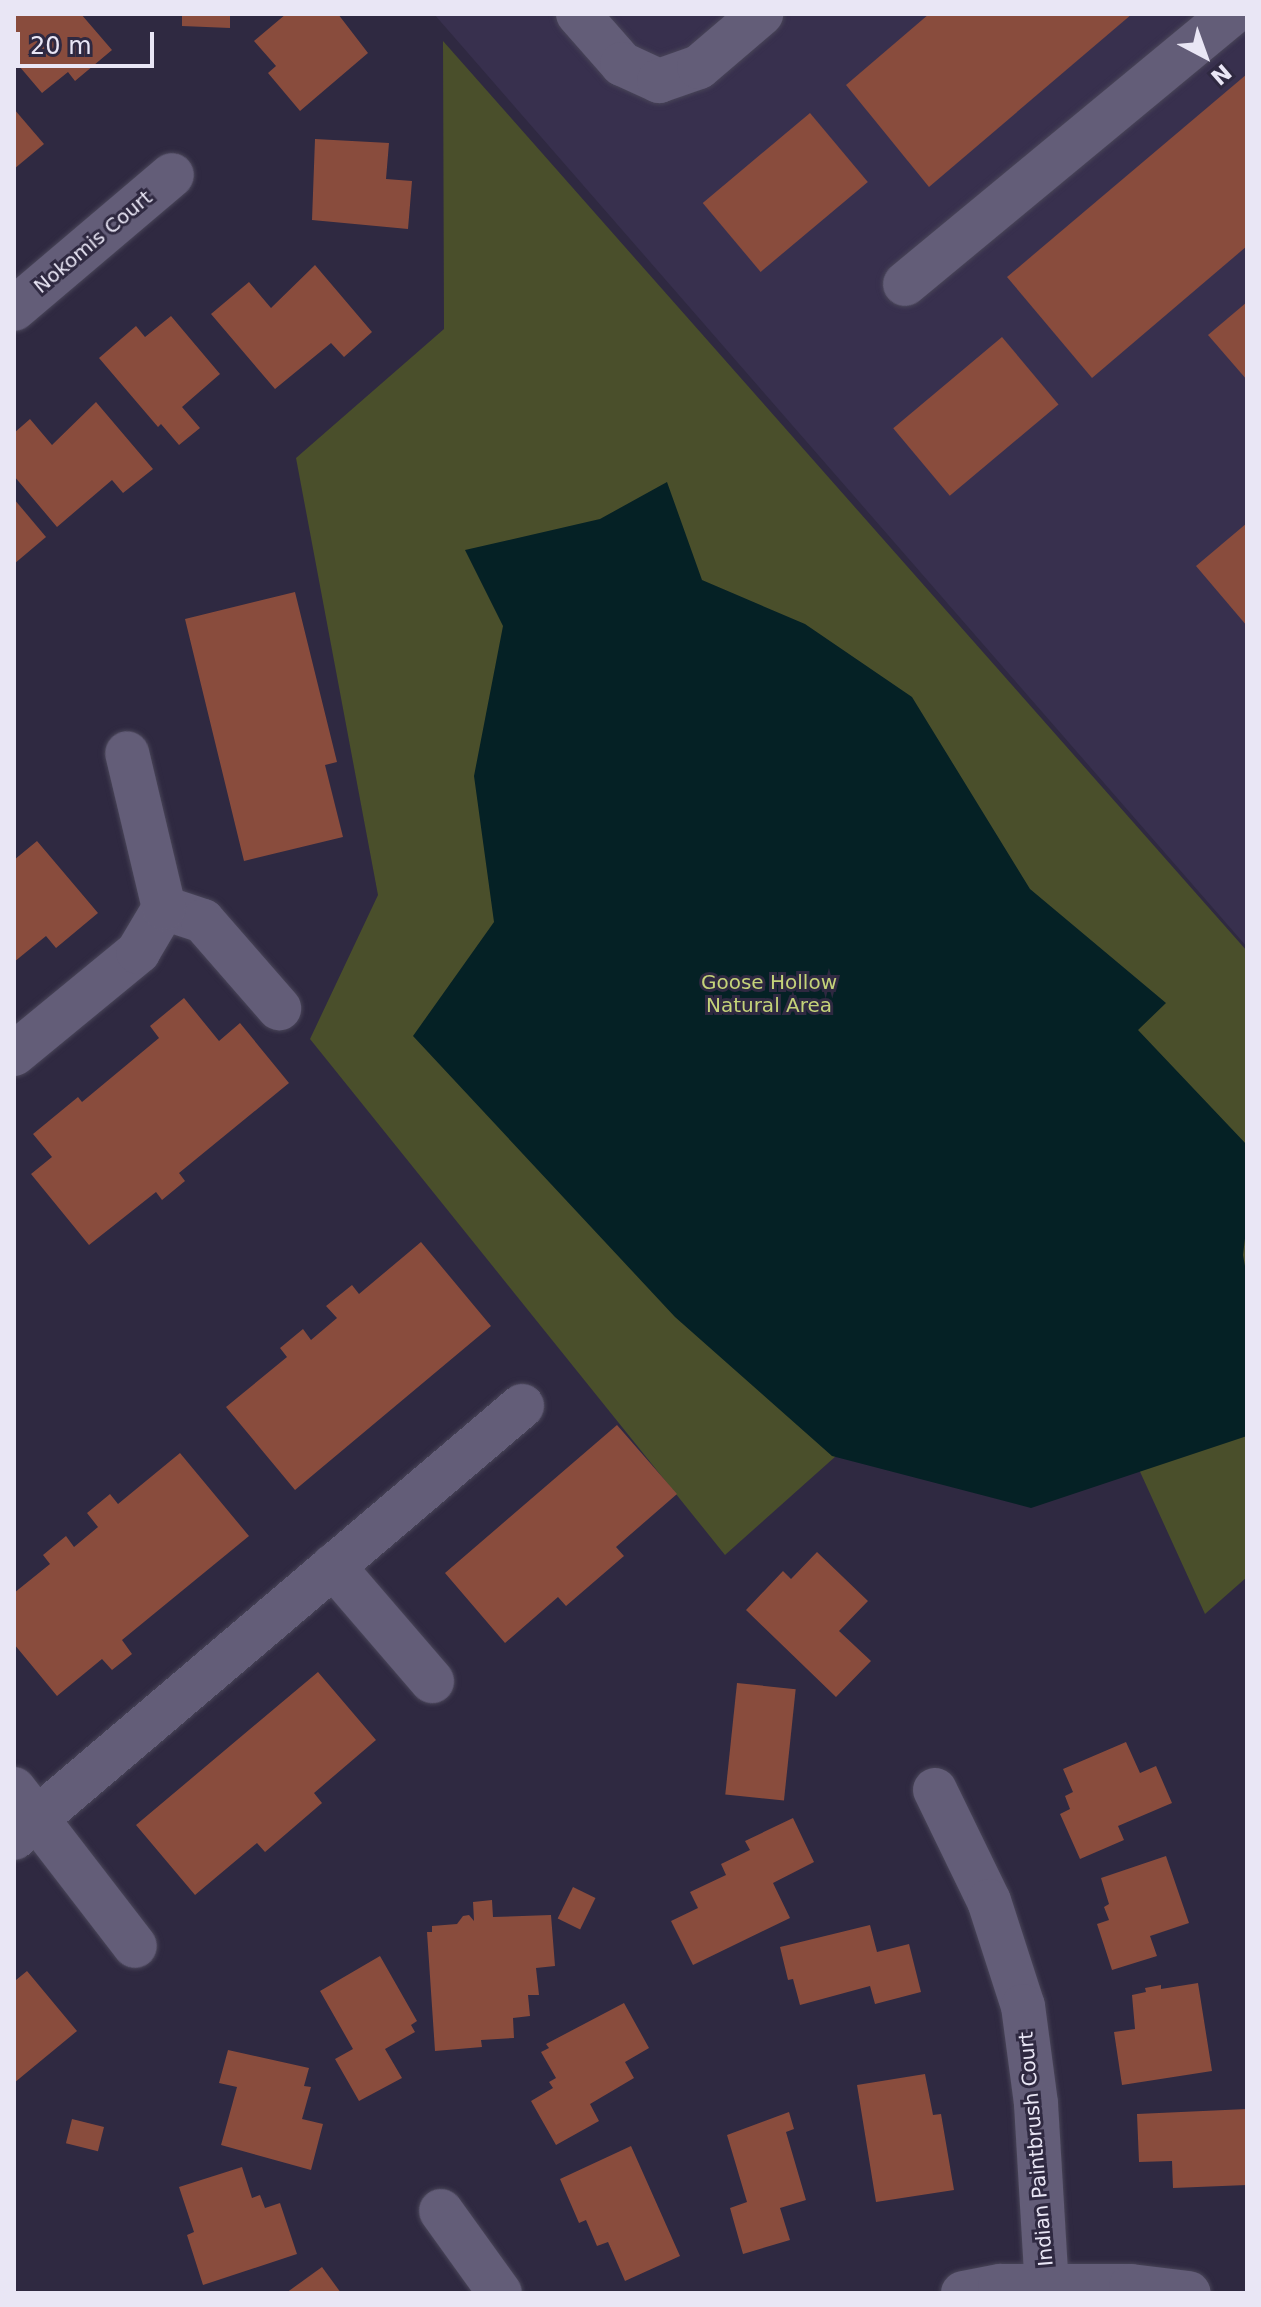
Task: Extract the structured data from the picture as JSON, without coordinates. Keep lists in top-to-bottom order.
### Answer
{
  "streets": {
    "street": ["Nokomis Court", "Indian Paintbrush Court"]
  },
  "parks": ["Goose Hollow Natural Area"],
  "scale_bar": "20 m",
  "north": "bottom right"
}
